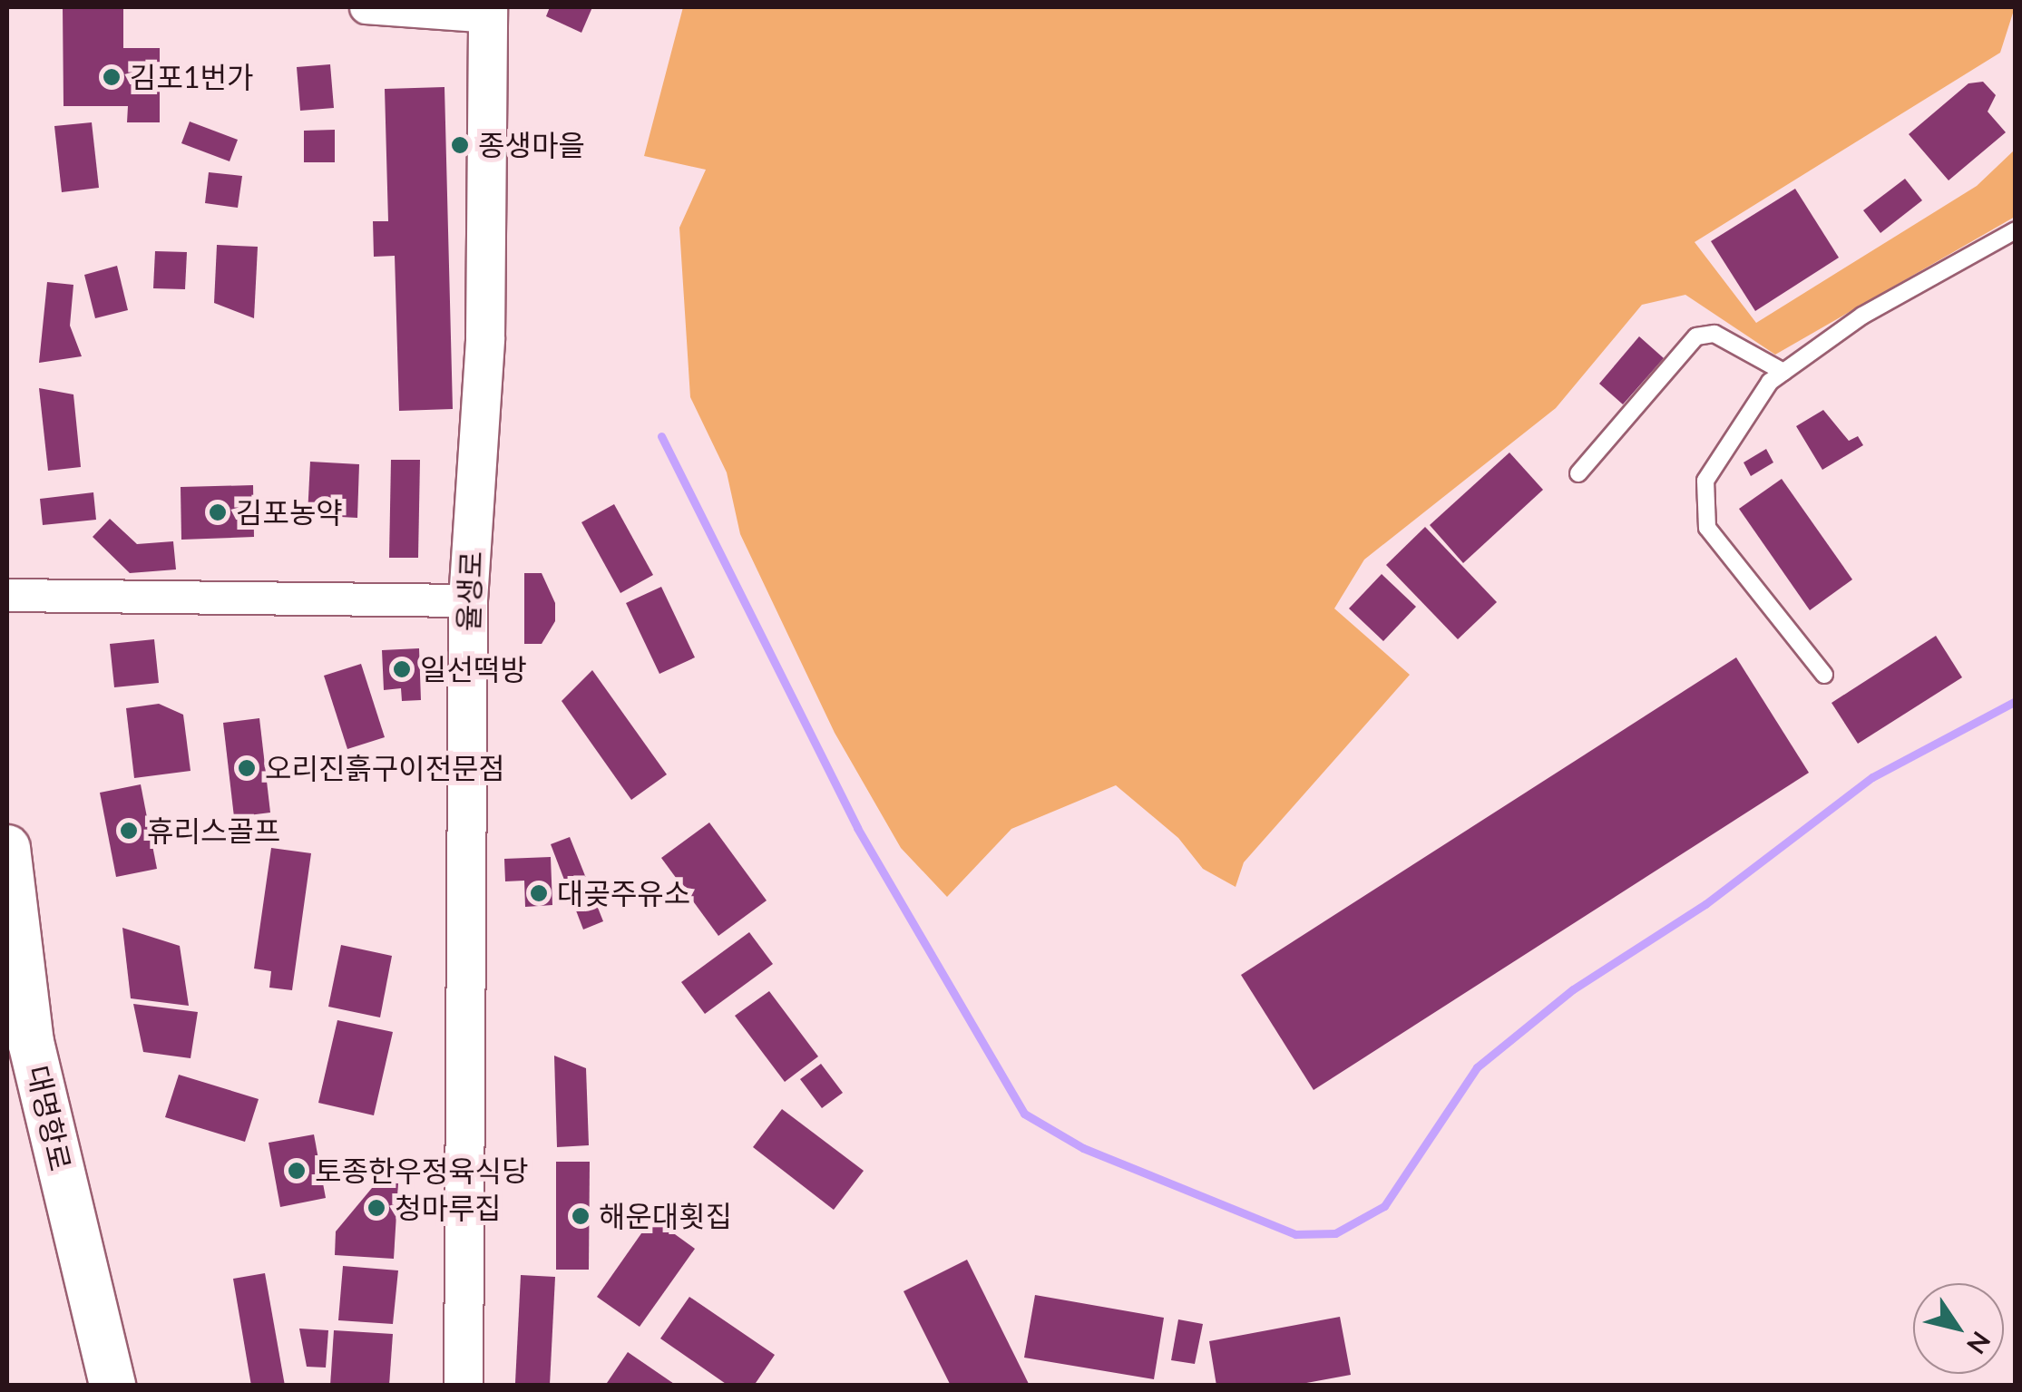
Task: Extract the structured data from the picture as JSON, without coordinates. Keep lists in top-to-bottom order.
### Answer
{
  "streets": {
    "main road": ["대명항로"],
    "street": ["율생로"]
  },
  "places": [
    "김포1번가",
    "종생마을",
    "김포농약",
    "일선떡방",
    "오리진흙구이전문점",
    "휴리스골프",
    "대곶주유소",
    "토종한우정육식당",
    "청마루집",
    "해운대횟집"
  ],
  "north": "bottom right"
}
